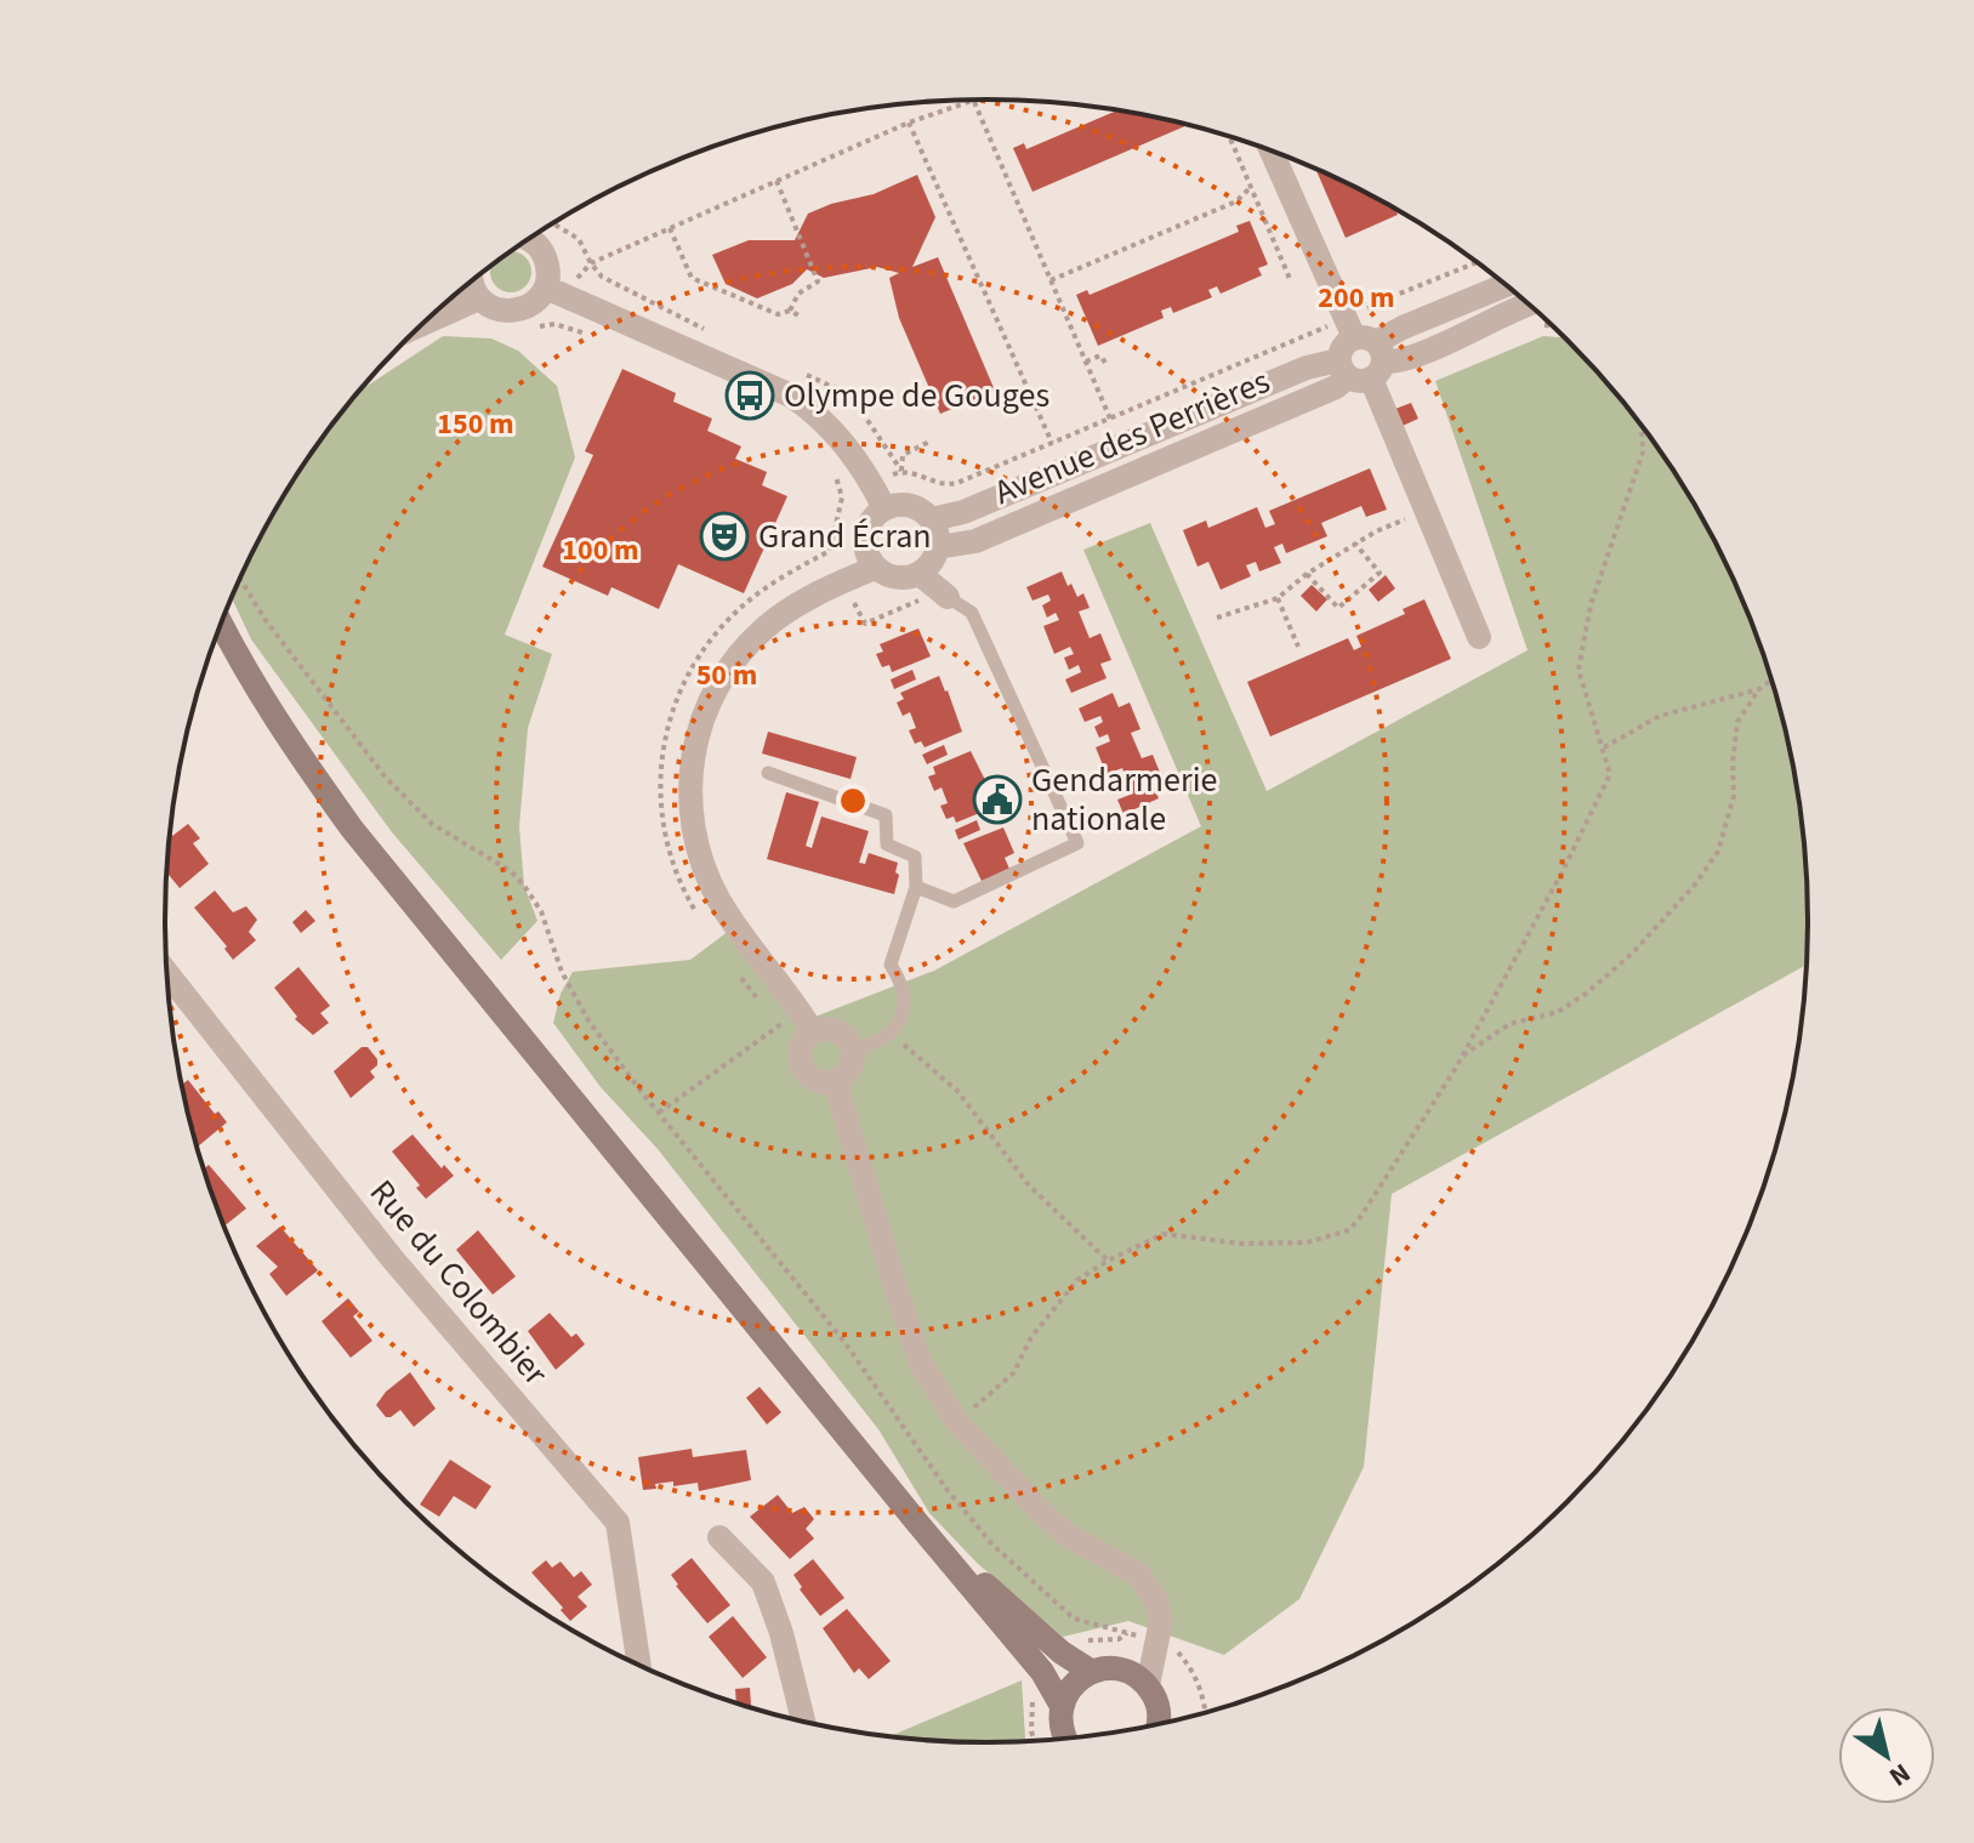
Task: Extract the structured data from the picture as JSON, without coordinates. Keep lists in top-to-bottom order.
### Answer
{
  "streets": {
    "street": ["Avenue des Perrières", "Rue du Colombier"]
  },
  "places": {
    "bus stop": ["Olympe de Gouges"],
    "theatre": ["Grand Écran"],
    "public building": ["Gendarmerie nationale"]
  },
  "north": "bottom right",
  "rings": [
    "200 m",
    "150 m",
    "100 m",
    "50 m"
  ]
}
